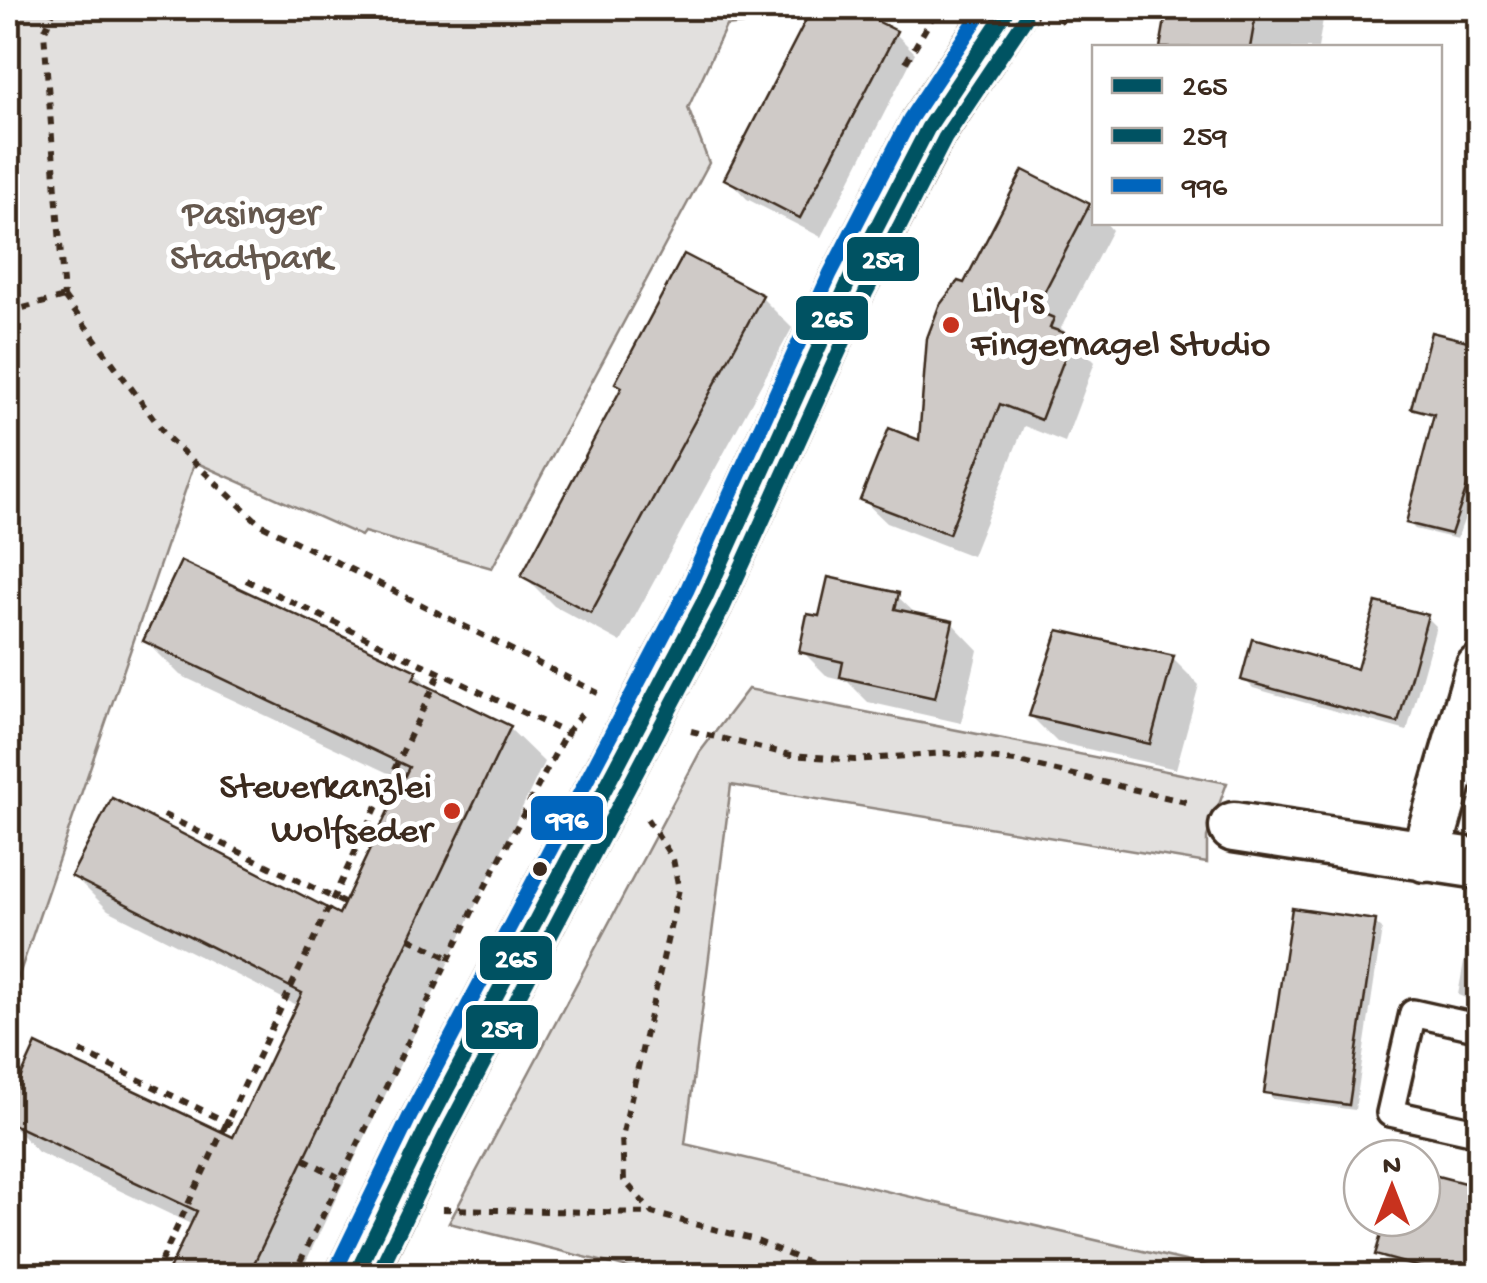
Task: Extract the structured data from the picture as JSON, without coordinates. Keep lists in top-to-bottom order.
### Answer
{
  "parks": ["Pasinger Stadtpark"],
  "places": ["Lily's Fingernagel Studio", "Steuerkanzlei Wolfseder"],
  "lines": ["transit line 265", "transit line 996", "transit line 259"],
  "legend": ["265", "259", "996"],
  "north": "top"
}
